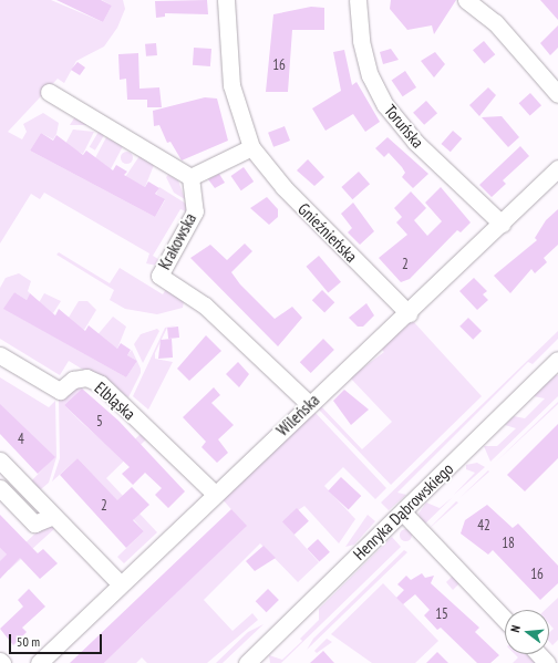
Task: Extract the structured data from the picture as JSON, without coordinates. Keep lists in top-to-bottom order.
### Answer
{
  "streets": {
    "street": [
      "Toruńska",
      "Gnieźnieńska",
      "Krakowska",
      "Elbląska",
      "Wileńska",
      "Henryka Dąbrowskiego"
    ]
  },
  "crossings": [
    ["Toruńska", "Wileńska"],
    ["Gnieźnieńska", "Wileńska"],
    ["Krakowska", "Wileńska"],
    ["Elbląska", "Wileńska"]
  ],
  "house_numbers": [
    "16",
    "2",
    "5",
    "4",
    "2",
    "42",
    "18",
    "16",
    "15"
  ],
  "scale_bar": "50 m",
  "north": "left"
}
